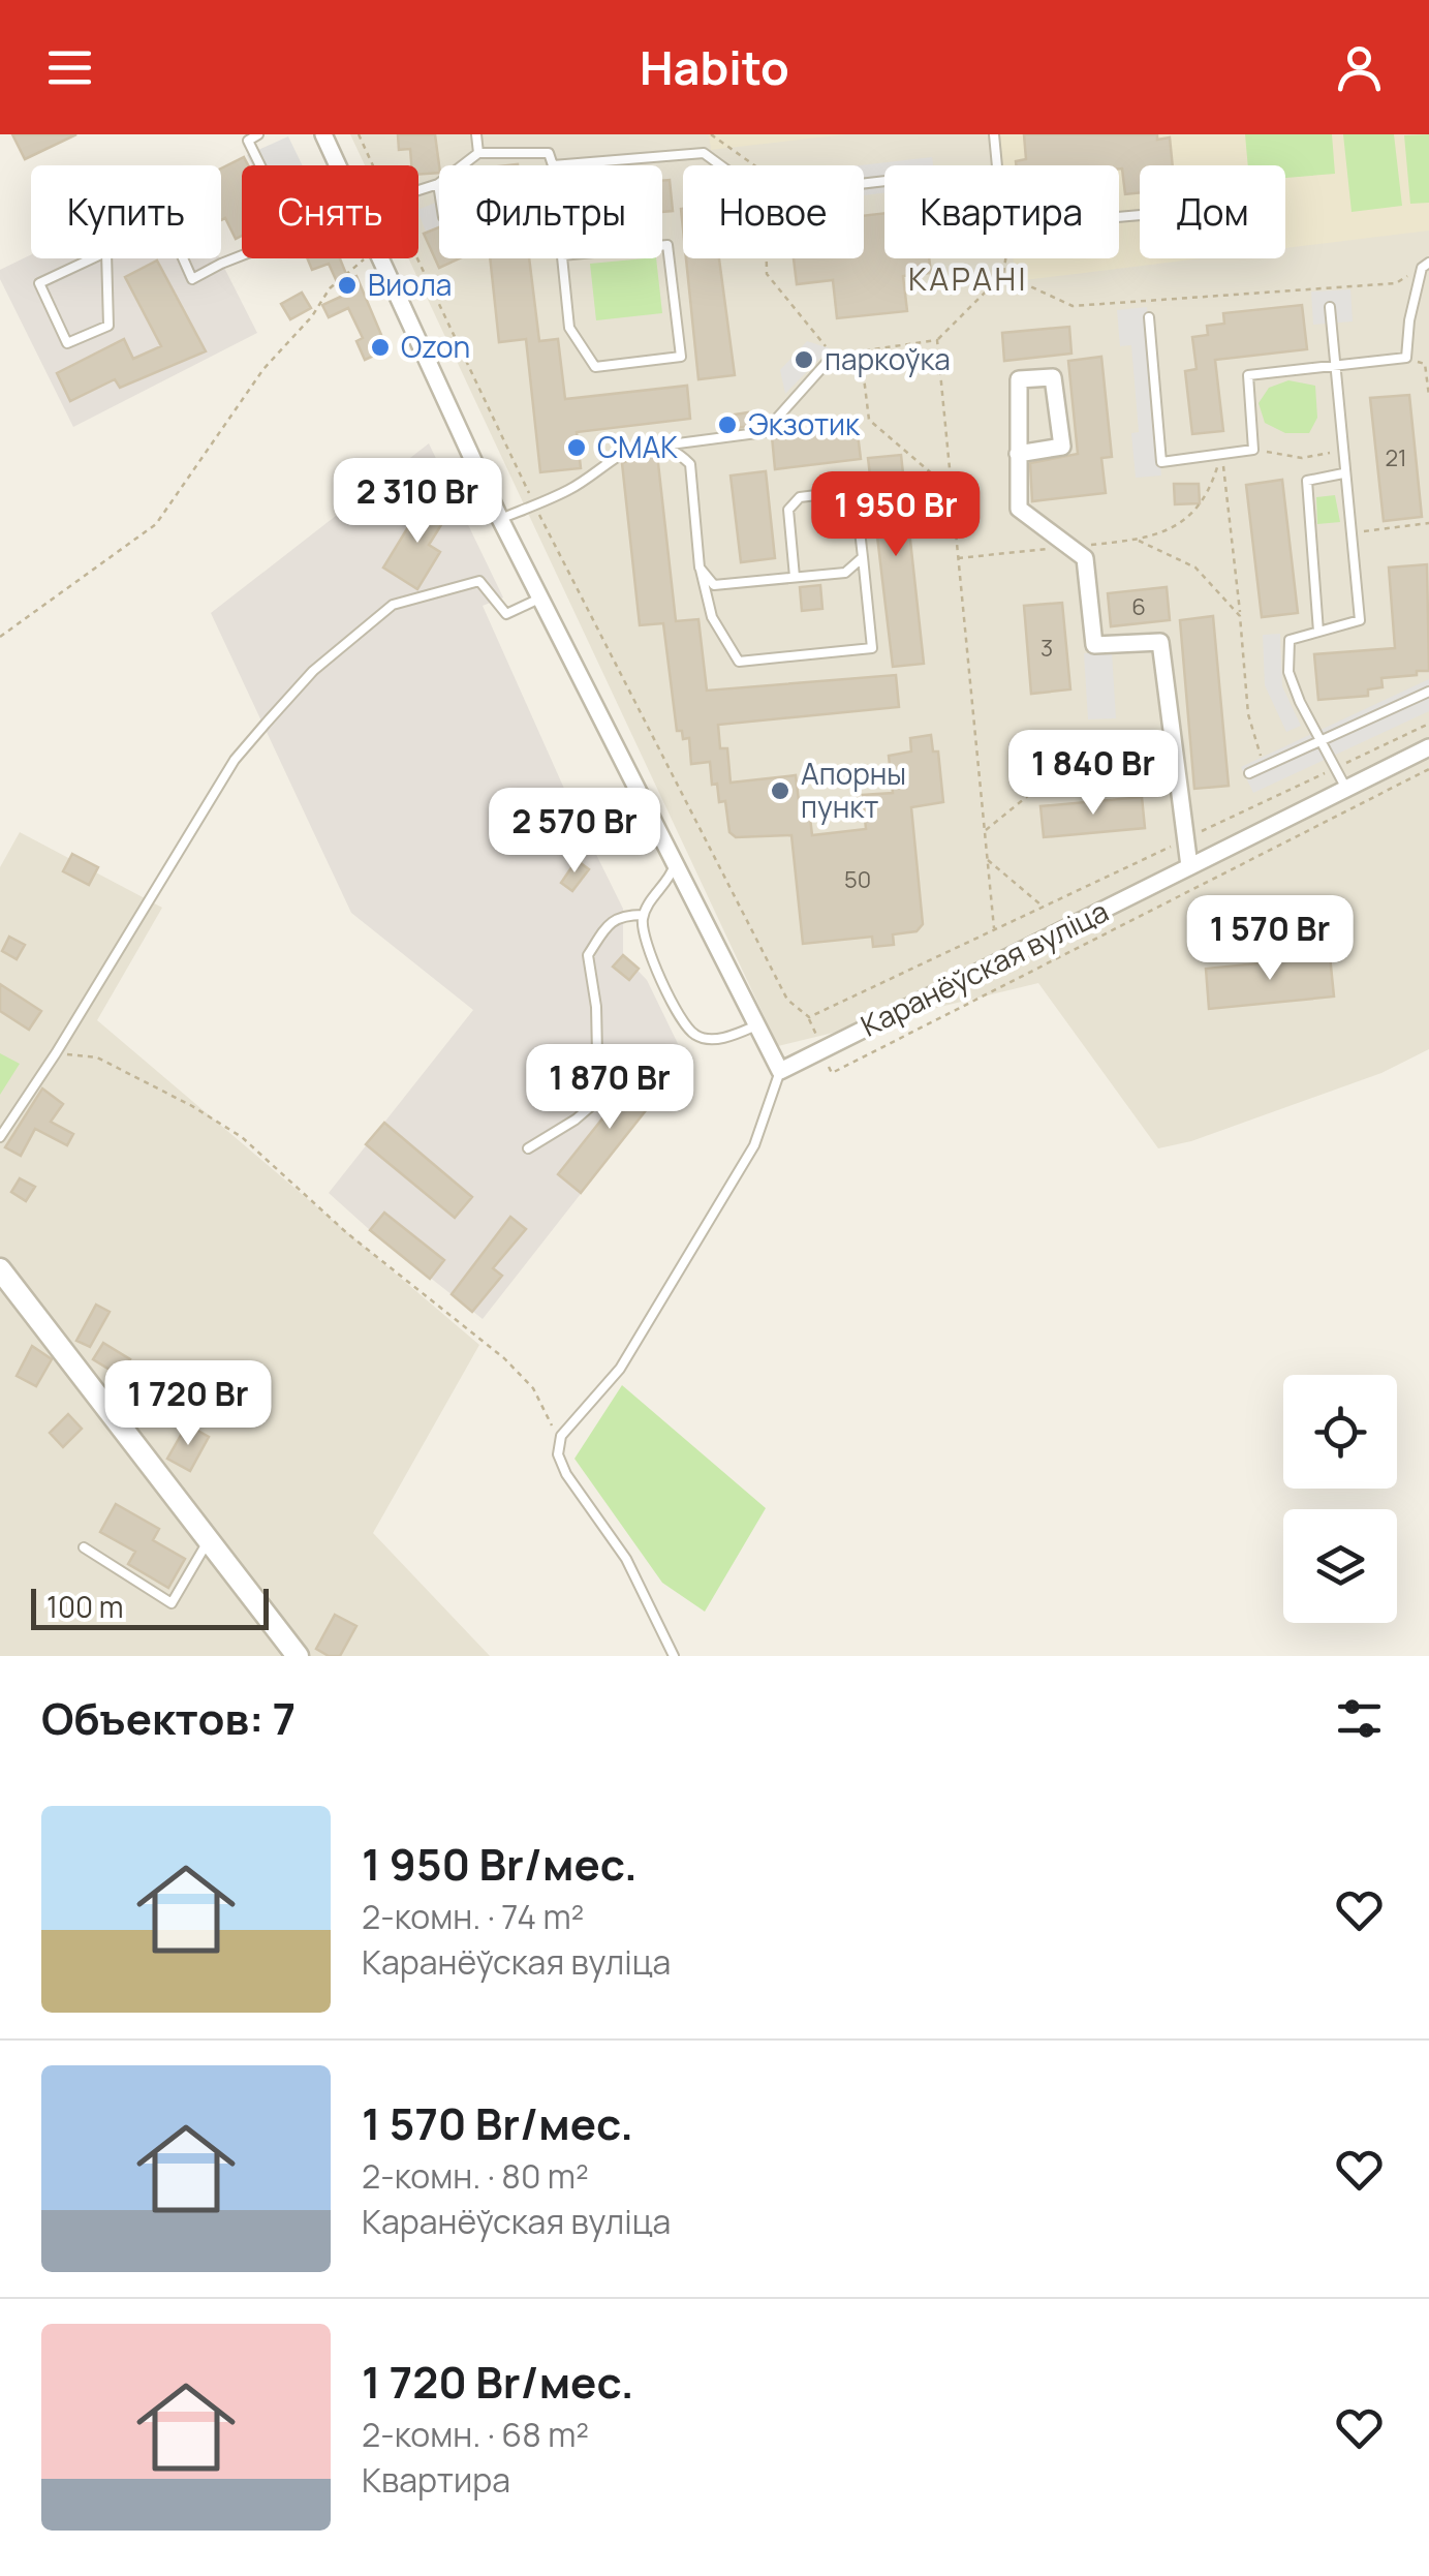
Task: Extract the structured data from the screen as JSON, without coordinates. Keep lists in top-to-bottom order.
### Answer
{
  "streets": {
    "street": ["Каранёўская вуліца"]
  },
  "districts": ["КАРАНІ"],
  "places": [
    "Виола",
    "Ozon",
    "паркоўка",
    "Экзотик",
    "СМАК",
    "Апорны пункт"
  ],
  "house_numbers": [
    "21",
    "6",
    "3",
    "50"
  ],
  "scale_bar": "100 m",
  "page": {
    "header": "Habito",
    "chip": [
      "Купить",
      "Снять",
      "Фильтры",
      "Новое",
      "Квартира",
      "Дом"
    ],
    "price": [
      "2 310 Br",
      "1 950 Br",
      "1 840 Br",
      "2 570 Br",
      "1 570 Br",
      "1 870 Br",
      "1 720 Br"
    ],
    "scale": "100 m",
    "heading": "Объектов: 7",
    "list": [
      {
        "name": "1 950 Br/мес.",
        "note": "2-комн. · 74 m² · Каранёўская вуліца"
      },
      {
        "name": "1 570 Br/мес.",
        "note": "2-комн. · 80 m² · Каранёўская вуліца"
      },
      {
        "name": "1 720 Br/мес.",
        "note": "2-комн. · 68 m² · Квартира"
      }
    ]
  }
}
